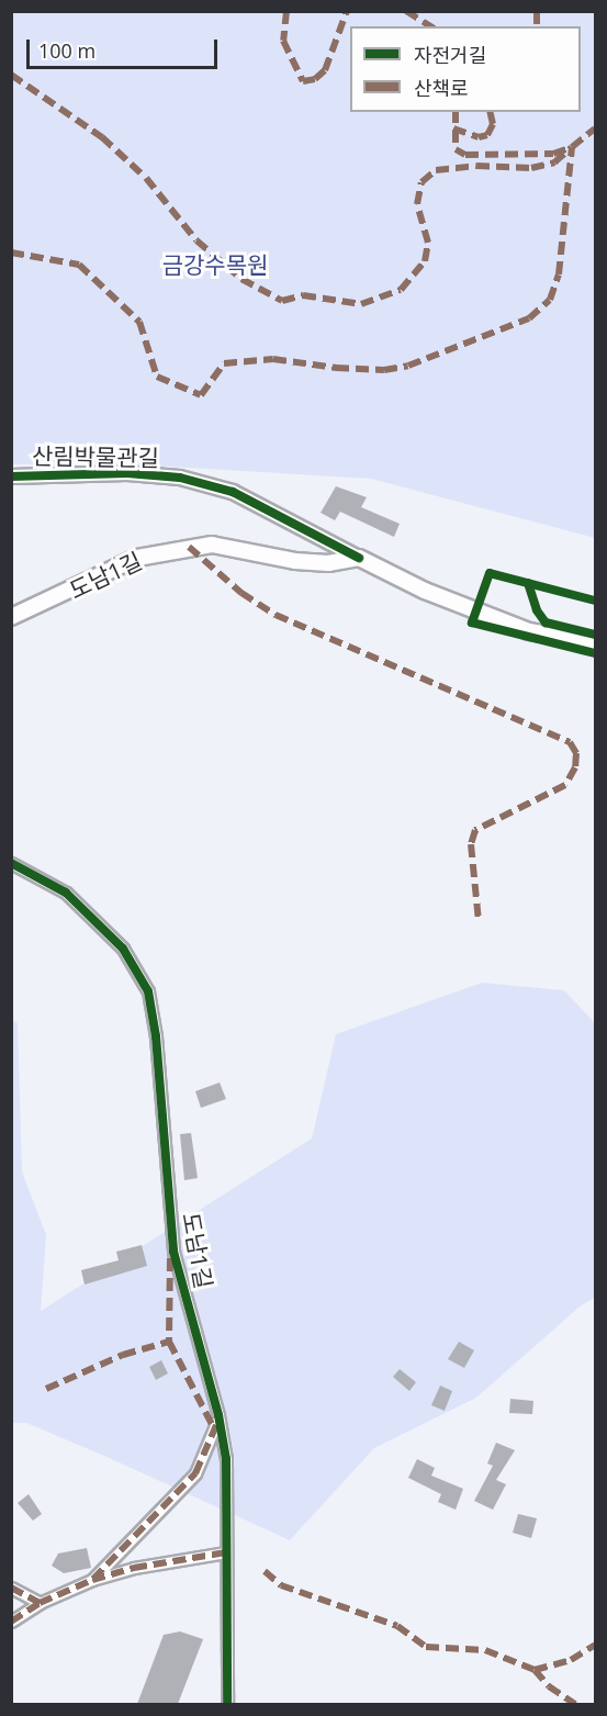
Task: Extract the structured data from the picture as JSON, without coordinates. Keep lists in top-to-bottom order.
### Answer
{
  "streets": {
    "main road": ["산림박물관길", "도남1길"]
  },
  "crossings": [
    ["산림박물관길", "도남1길"]
  ],
  "parks": ["금강수목원"],
  "legend": ["자전거길", "산책로"],
  "scale_bar": "100 m"
}
